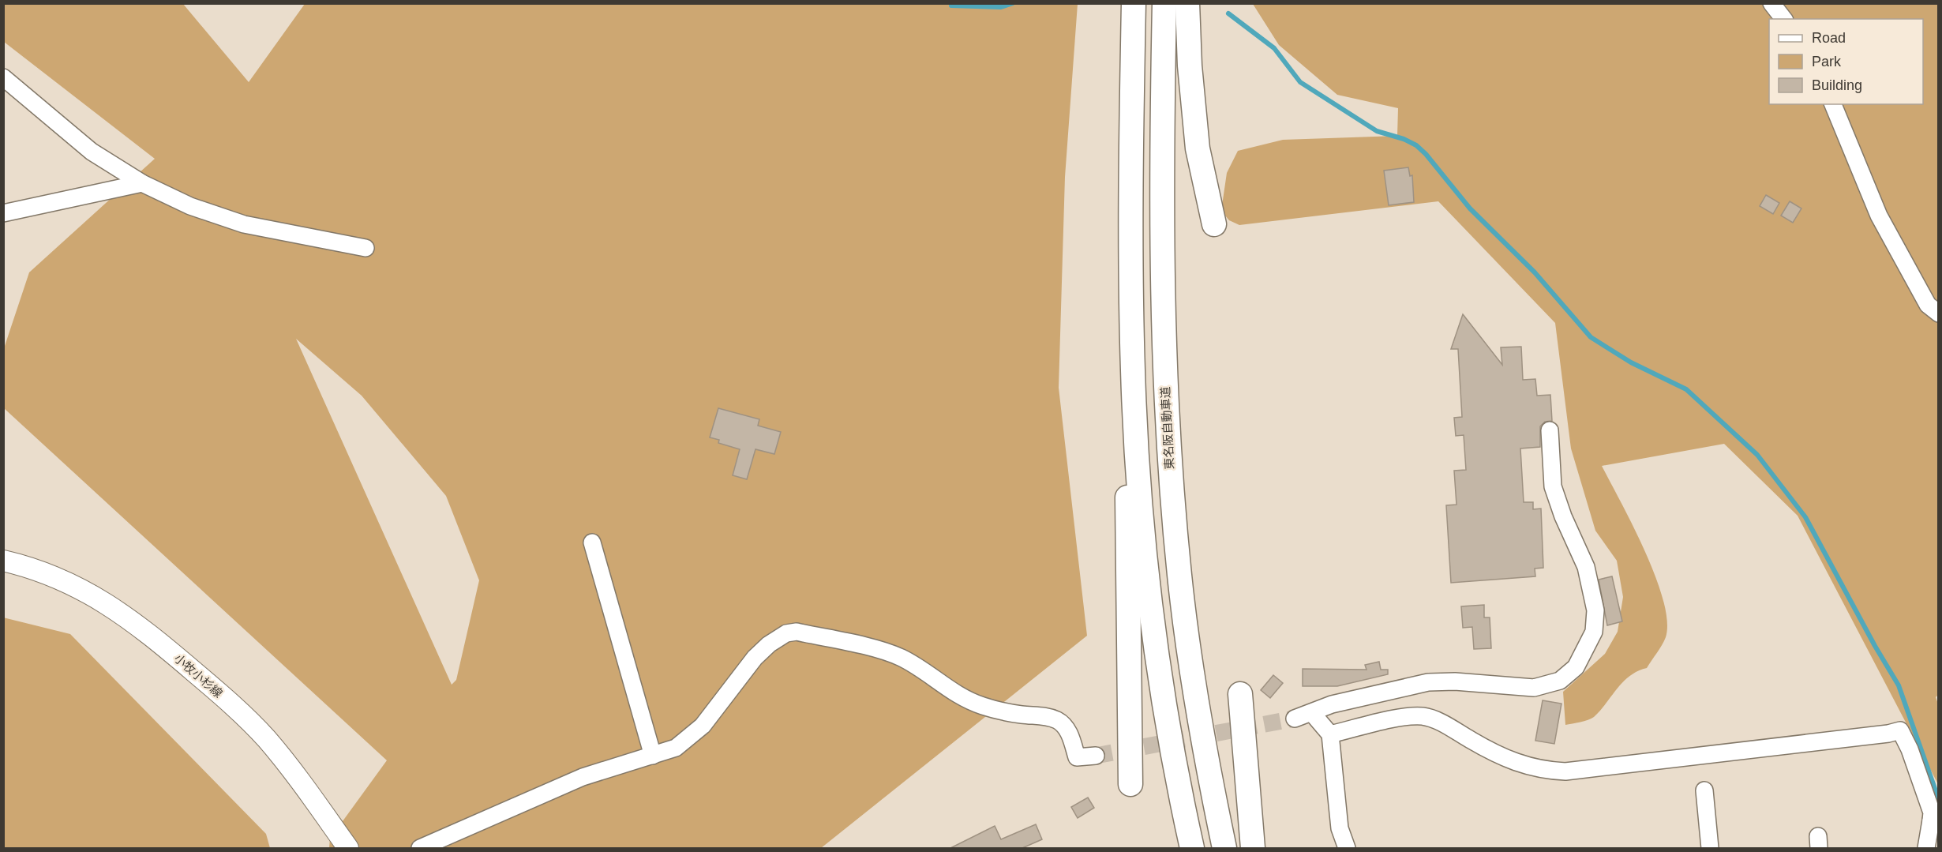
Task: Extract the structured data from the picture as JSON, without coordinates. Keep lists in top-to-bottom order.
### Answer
{
  "streets": {
    "highway": ["東名阪自動車道"],
    "main road": ["小牧小杉線"]
  },
  "legend": ["Road", "Park", "Building"]
}
